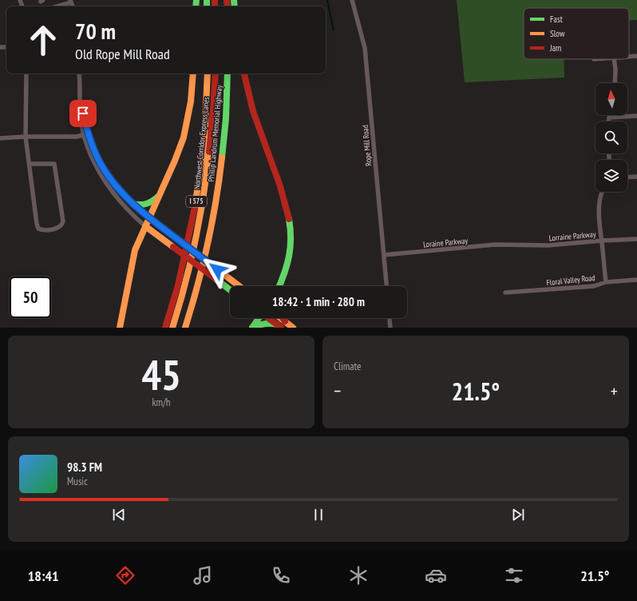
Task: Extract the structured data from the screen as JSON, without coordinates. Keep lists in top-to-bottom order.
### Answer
{
  "streets": {
    "main road": ["Phillip Landrum Memorial Highway", "Northwest Corridor Express Lanes", "I 575"],
    "street": [
      "Rope Mill Road",
      "Lorraine Parkway",
      "Loraine Parkway",
      "Floral Valley Road"
    ]
  },
  "crossings": [
    ["Rope Mill Road", "Loraine Parkway"],
    ["Lorraine Parkway", "Loraine Parkway"]
  ],
  "legend": ["Fast", "Slow", "Jam"],
  "north": "top",
  "page": {
    "turn": ["70 m", "Old Rope Mill Road"],
    "limit": "50",
    "trip": "18:42 · 1 min · 280 m",
    "tile": [
      ["45", "km/h"],
      "Climate"
    ],
    "heat": ["−", "21.5°", "+"],
    "song": ["98.3 FM", "Music"],
    "tabs": ["18:41", "21.5°"]
  }
}
